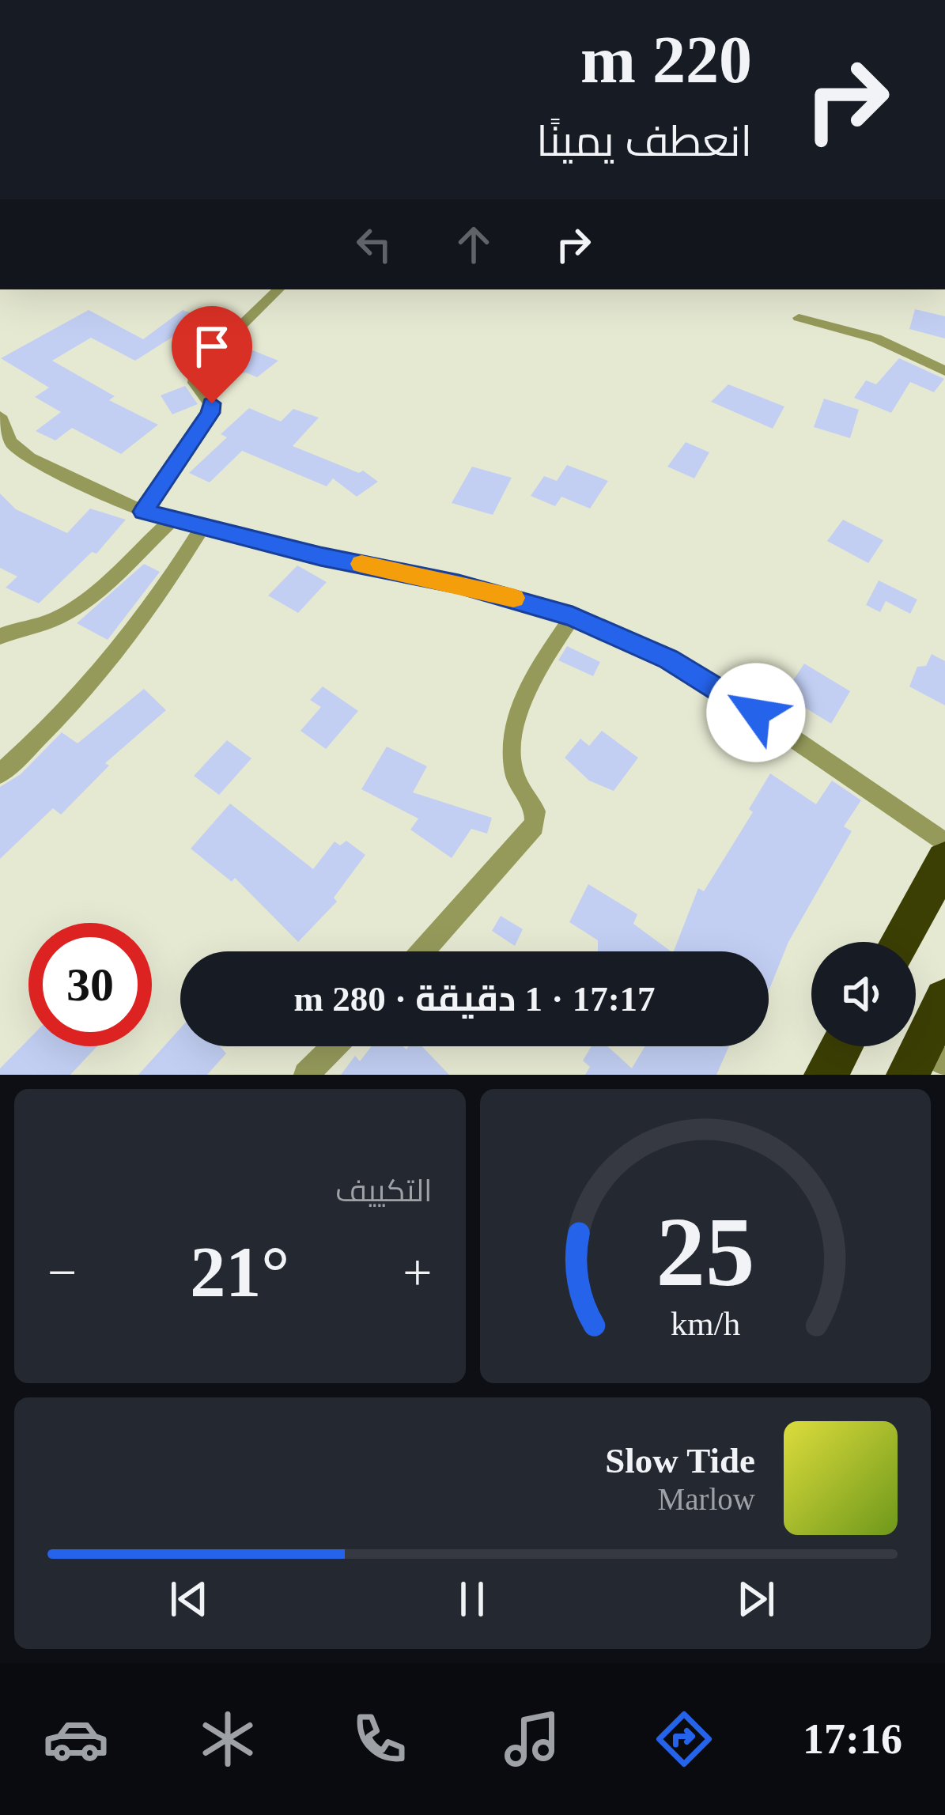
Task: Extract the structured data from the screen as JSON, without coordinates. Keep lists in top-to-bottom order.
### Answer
{
  "page": {
    "turn": ["220 m", "انعطف يمينًا"],
    "limit": "30",
    "trip": "17:17 · 1 دقيقة · 280 m",
    "tile": "التكييف",
    "heat": ["−", "21°", "+"],
    "song": ["Slow Tide", "Marlow"],
    "tabs": "17:16",
    "gauge": ["25", "km/h"]
  }
}
